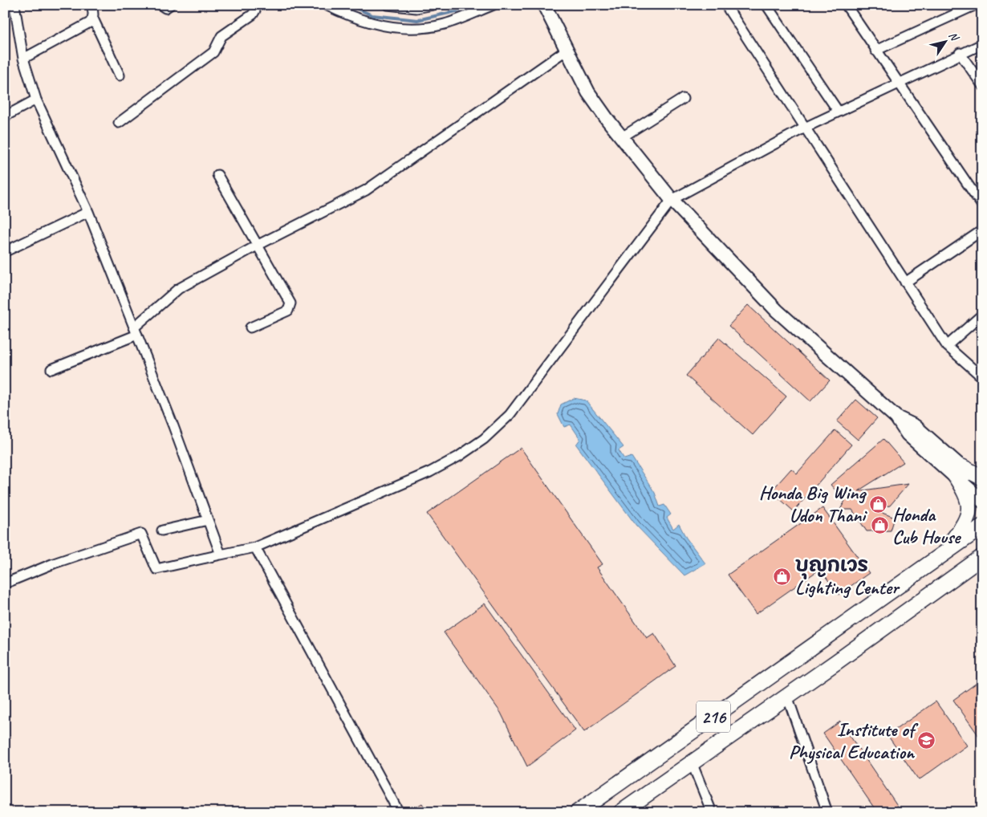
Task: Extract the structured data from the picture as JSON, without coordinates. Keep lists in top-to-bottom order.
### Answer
{
  "streets": {
    "main road": ["216"]
  },
  "places": {
    "shop": ["Honda Big Wing Udon Thani", "Honda Cub House", "บุญกเวร Lighting Center"],
    "school or university": ["Institute of Physical Education"]
  },
  "north": "top right"
}
